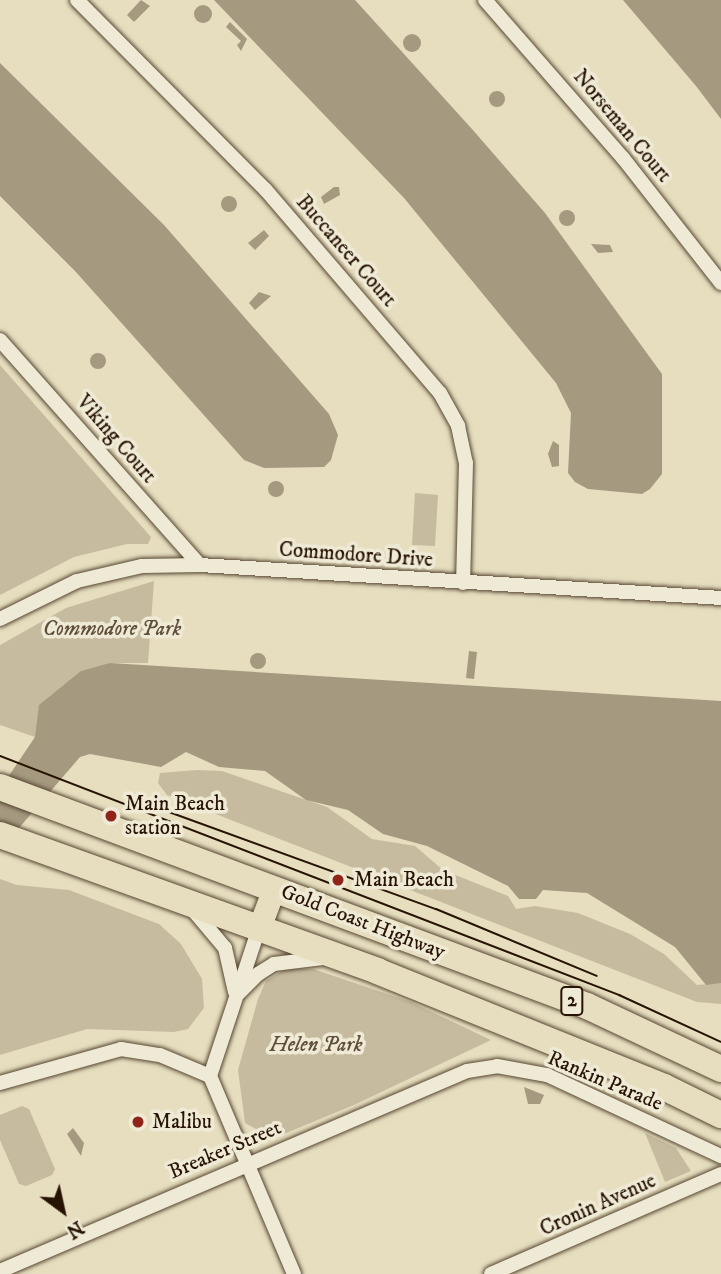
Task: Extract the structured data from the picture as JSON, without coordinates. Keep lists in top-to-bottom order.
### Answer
{
  "streets": {
    "highway": ["Gold Coast Highway", "2"],
    "street": [
      "Norseman Court",
      "Buccaneer Court",
      "Viking Court",
      "Commodore Drive",
      "Rankin Parade",
      "Breaker Street",
      "Cronin Avenue"
    ]
  },
  "crossings": [
    ["Buccaneer Court", "Commodore Drive"],
    ["Viking Court", "Commodore Drive"],
    ["Rankin Parade", "Breaker Street"]
  ],
  "parks": ["Commodore Park", "Helen Park"],
  "places": ["Main Beach station", "Main Beach", "Malibu"],
  "north": "bottom right"
}
